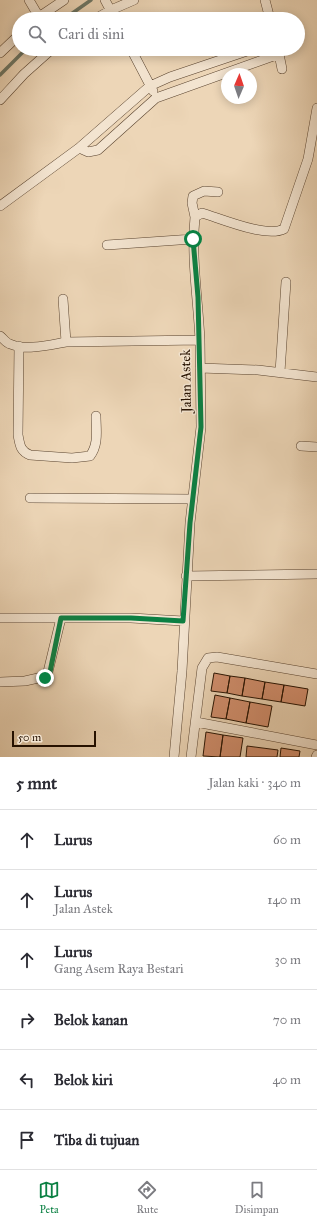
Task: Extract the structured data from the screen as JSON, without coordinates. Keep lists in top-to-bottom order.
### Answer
{
  "streets": {
    "street": ["Jalan Astek"]
  },
  "scale_bar": "50 m",
  "north": "top",
  "page": {
    "search": "Cari di sini",
    "scale": "50 m",
    "heading": ["5 mnt", "Jalan kaki · 340 m"],
    "list": [
      ["Lurus", "60 m"],
      ["Lurus", "Jalan Astek", "140 m"],
      ["Lurus", "Gang Asem Raya Bestari", "30 m"],
      ["Belok kanan", "70 m"],
      ["Belok kiri", "40 m"],
      "Tiba di tujuan"
    ],
    "nav": ["Peta", "Rute", "Disimpan"]
  }
}
